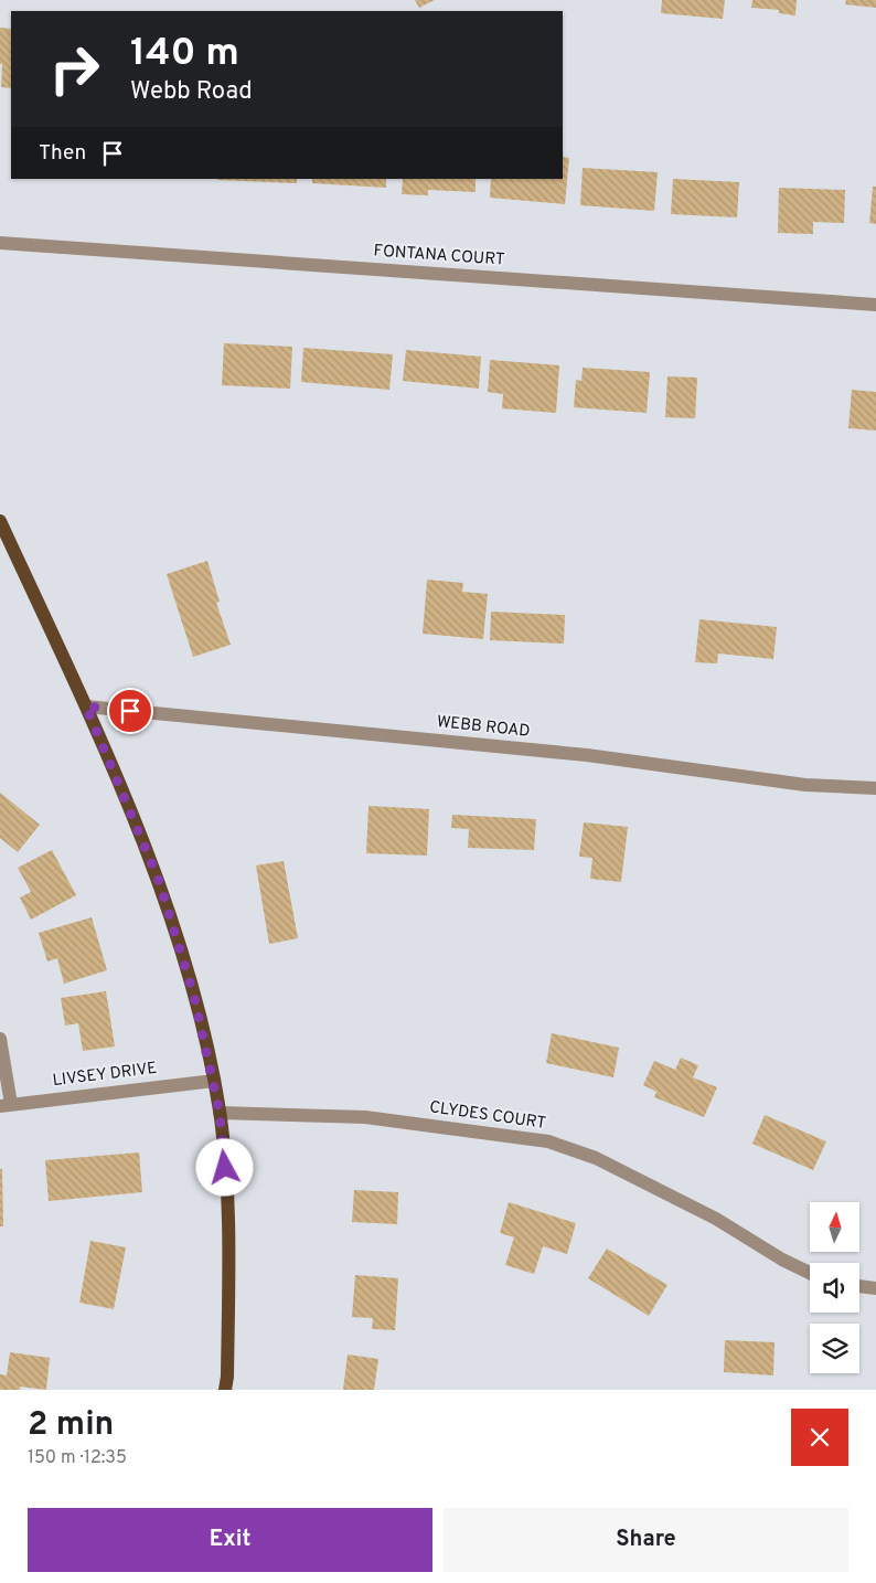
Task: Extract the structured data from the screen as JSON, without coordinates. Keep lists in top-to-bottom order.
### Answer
{
  "streets": {
    "street": [
      "FONTANA COURT",
      "WEBB ROAD",
      "LIVSEY DRIVE",
      "CLYDES COURT"
    ]
  },
  "north": "top",
  "page": {
    "turn": ["140 m", "Webb Road"],
    "then": "Then",
    "heading": ["2 min", "150 m · 12:35"],
    "buttons": ["Exit", "Share"]
  }
}
